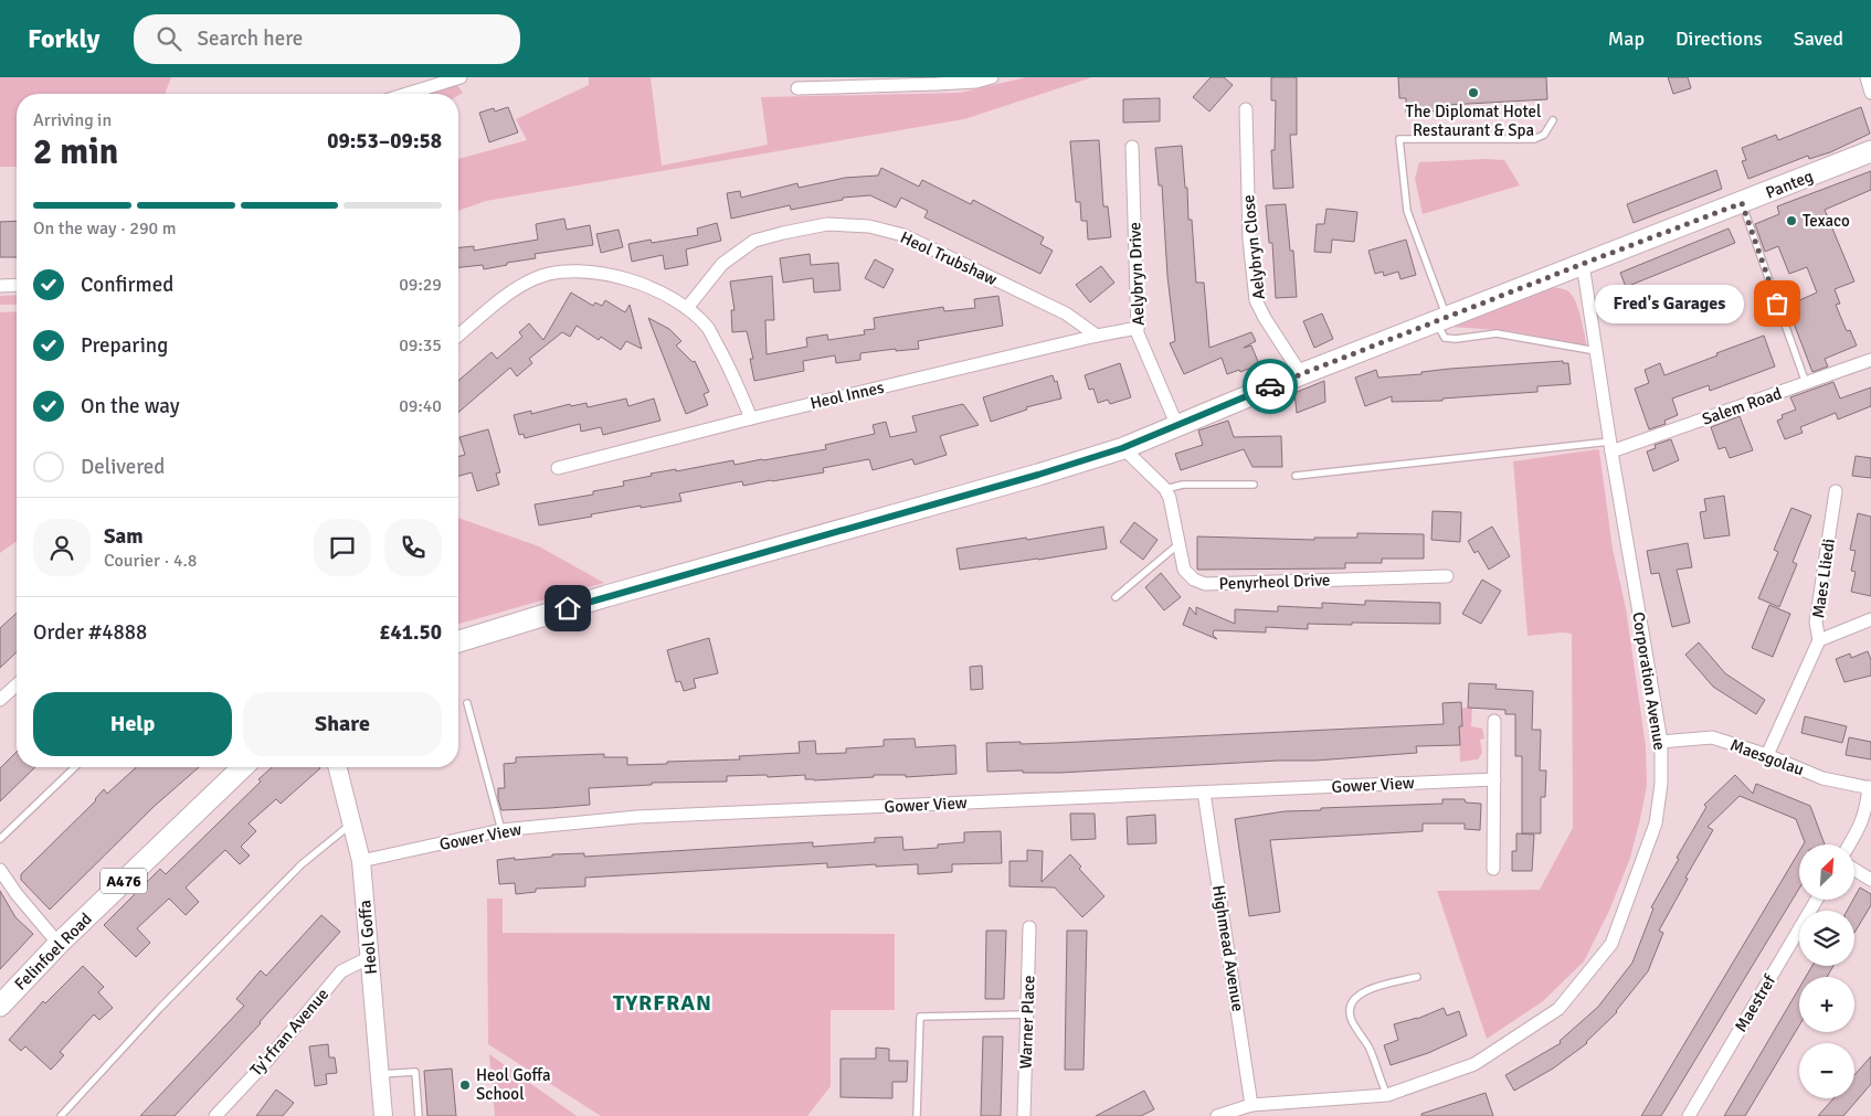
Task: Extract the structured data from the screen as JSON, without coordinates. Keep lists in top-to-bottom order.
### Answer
{
  "streets": {
    "main road": ["Panteg", "A476", "Felinfoel Road"],
    "street": [
      "Aelybryn Close",
      "Heol Trubshaw",
      "Aelybryn Drive",
      "Heol Innes",
      "Salem Road",
      "Maes Lliedi",
      "Penyrheol Drive",
      "Corporation Avenue",
      "Maesgolau",
      "Gower View",
      "Heol Goffa",
      "Highmead Avenue",
      "Maestref",
      "Warner Place",
      "Ty'rfran Avenue"
    ]
  },
  "crossings": [
    ["Panteg", "Corporation Avenue"],
    ["Heol Trubshaw", "Heol Innes"],
    ["Aelybryn Drive", "Heol Innes"],
    ["Salem Road", "Corporation Avenue"],
    ["Maes Lliedi", "Maesgolau"],
    ["Corporation Avenue", "Maesgolau"],
    ["Corporation Avenue", "Highmead Avenue"],
    ["Gower View", "Heol Goffa"],
    ["Gower View", "Highmead Avenue"],
    ["Heol Goffa", "Ty'rfran Avenue"]
  ],
  "districts": ["TYRFRAN"],
  "places": [
    "The Diplomat Hotel Restaurant & Spa",
    "Texaco",
    "Fred's Garages",
    "Heol Goffa School"
  ],
  "north": "top right",
  "page": {
    "header": "Forkly",
    "search": "Search here",
    "nav": ["Map", "Directions", "Saved"],
    "heading": ["2 min", "Arriving in", "09:53–09:58"],
    "panel": [
      "Sam",
      "Courier · 4.8",
      "Order #4888",
      "£41.50"
    ],
    "bar": "On the way · 290 m",
    "list": [
      ["Confirmed", "09:29"],
      ["Preparing", "09:35"],
      ["On the way", "09:40"],
      "Delivered"
    ],
    "bubble": "Fred's Garages",
    "buttons": ["Help", "Share"],
    "map_buttons": ["+", "−"]
  }
}
